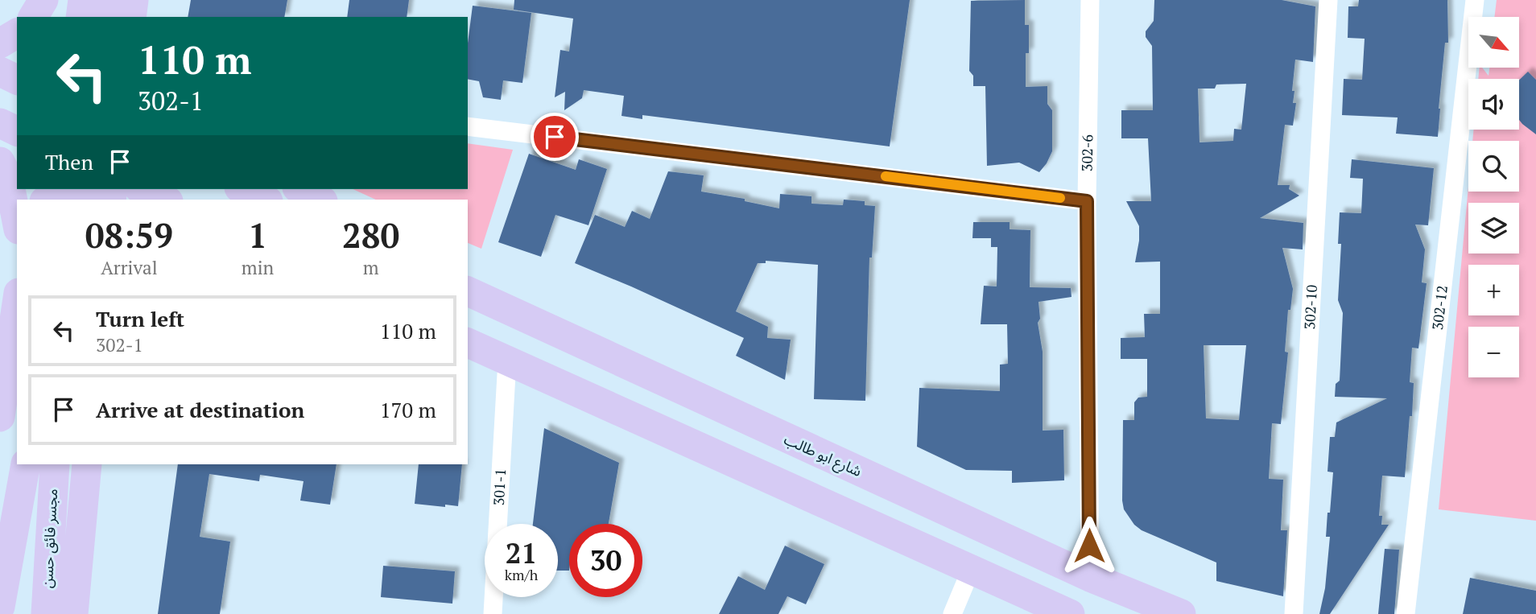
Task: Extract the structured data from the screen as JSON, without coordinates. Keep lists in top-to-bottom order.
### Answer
{
  "streets": {
    "main road": ["شارع ابو طالب", "مجسر فائق حسن"],
    "street": [
      "302-6",
      "302-10",
      "302-12",
      "301-1"
    ]
  },
  "crossings": [
    ["302-6", "شارع ابو طالب"]
  ],
  "north": "bottom right",
  "page": {
    "map_buttons": ["+", "−"],
    "turn": ["110 m", "302-1"],
    "then": "Then",
    "eta": [
      "08:59",
      "Arrival",
      "1",
      "min",
      "280",
      "m"
    ],
    "list": [
      {
        "name": "Turn left",
        "note": "302-1",
        "value": "110 m"
      },
      {
        "name": "Arrive at destination",
        "value": "170 m"
      }
    ],
    "speed": "21 km/h",
    "limit": "30"
  }
}
